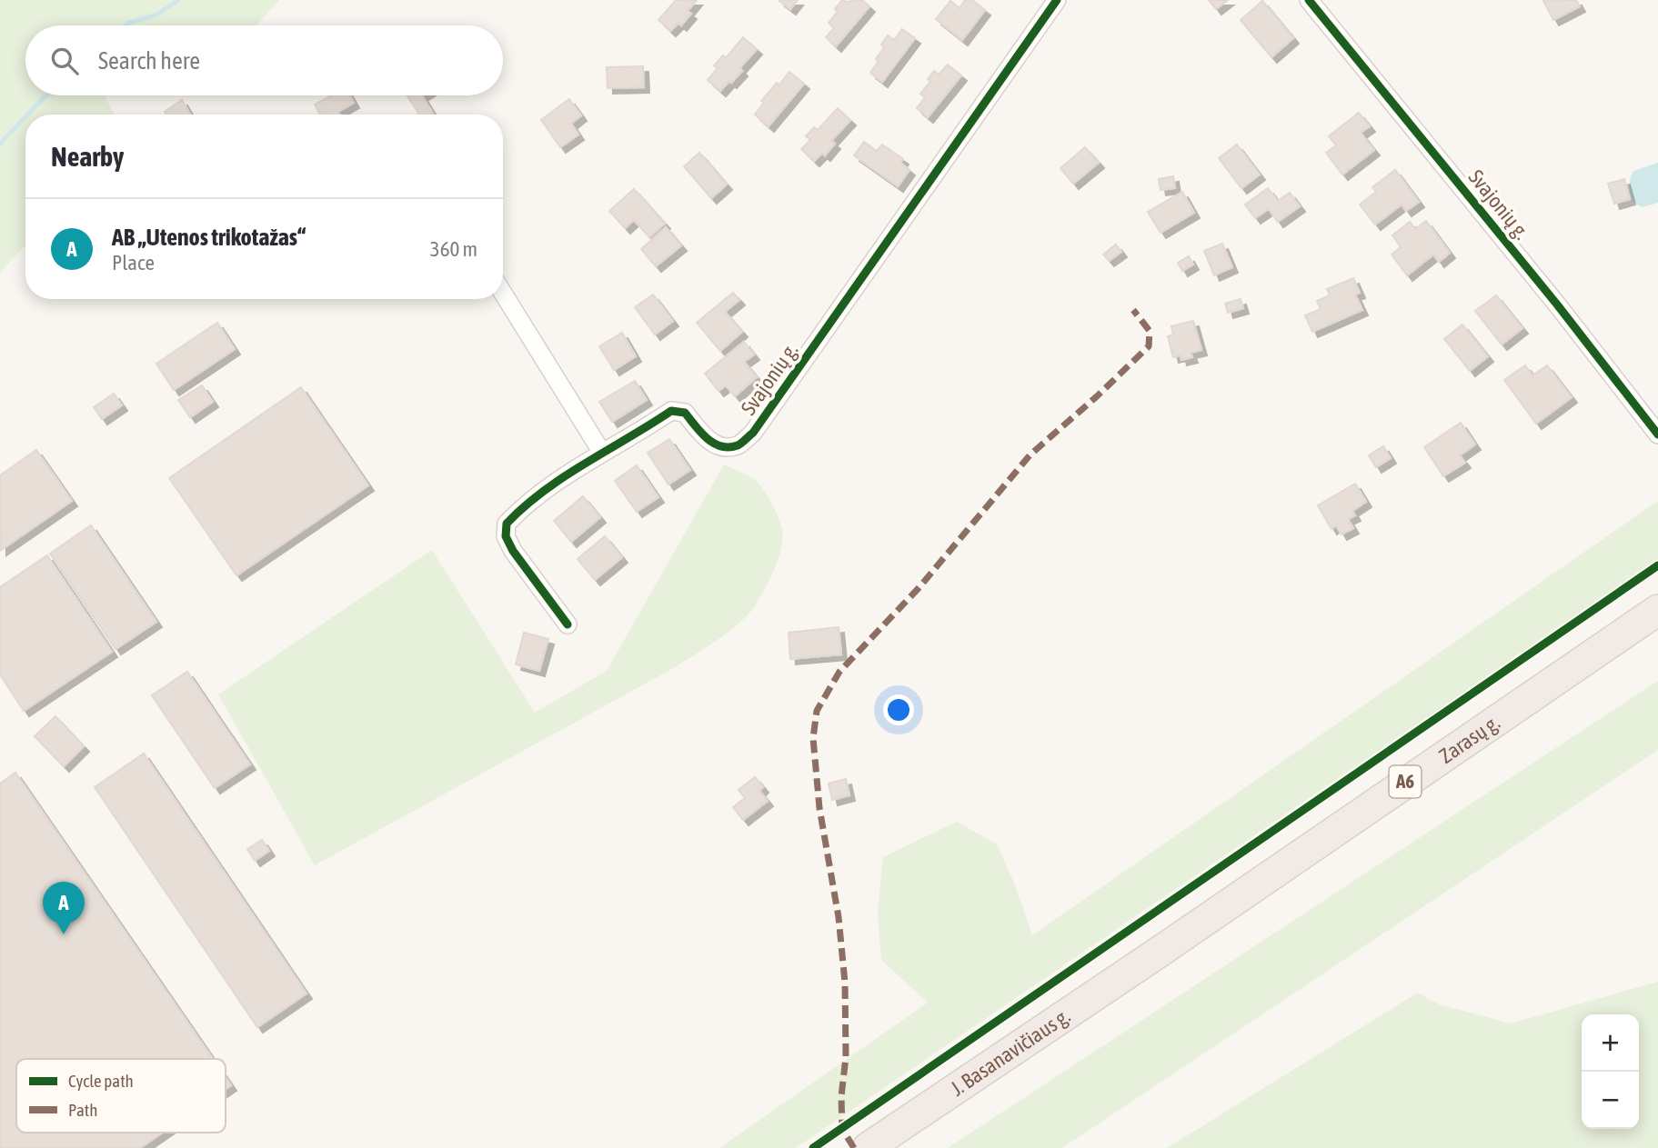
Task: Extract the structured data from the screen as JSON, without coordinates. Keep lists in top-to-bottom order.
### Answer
{
  "streets": {
    "highway": ["Zarasų g.", "A6", "J. Basanavičiaus g."],
    "street": ["Svajonių g."]
  },
  "crossings": [
    ["Zarasų g.", "J. Basanavičiaus g."]
  ],
  "legend": ["Cycle path", "Path"],
  "page": {
    "search": "Search here",
    "heading": "Nearby",
    "list": [
      {
        "mark": "A",
        "name": "AB „Utenos trikotažas“",
        "note": "Place",
        "value": "360 m"
      }
    ],
    "pins": "A",
    "map_buttons": ["+", "−"]
  }
}
